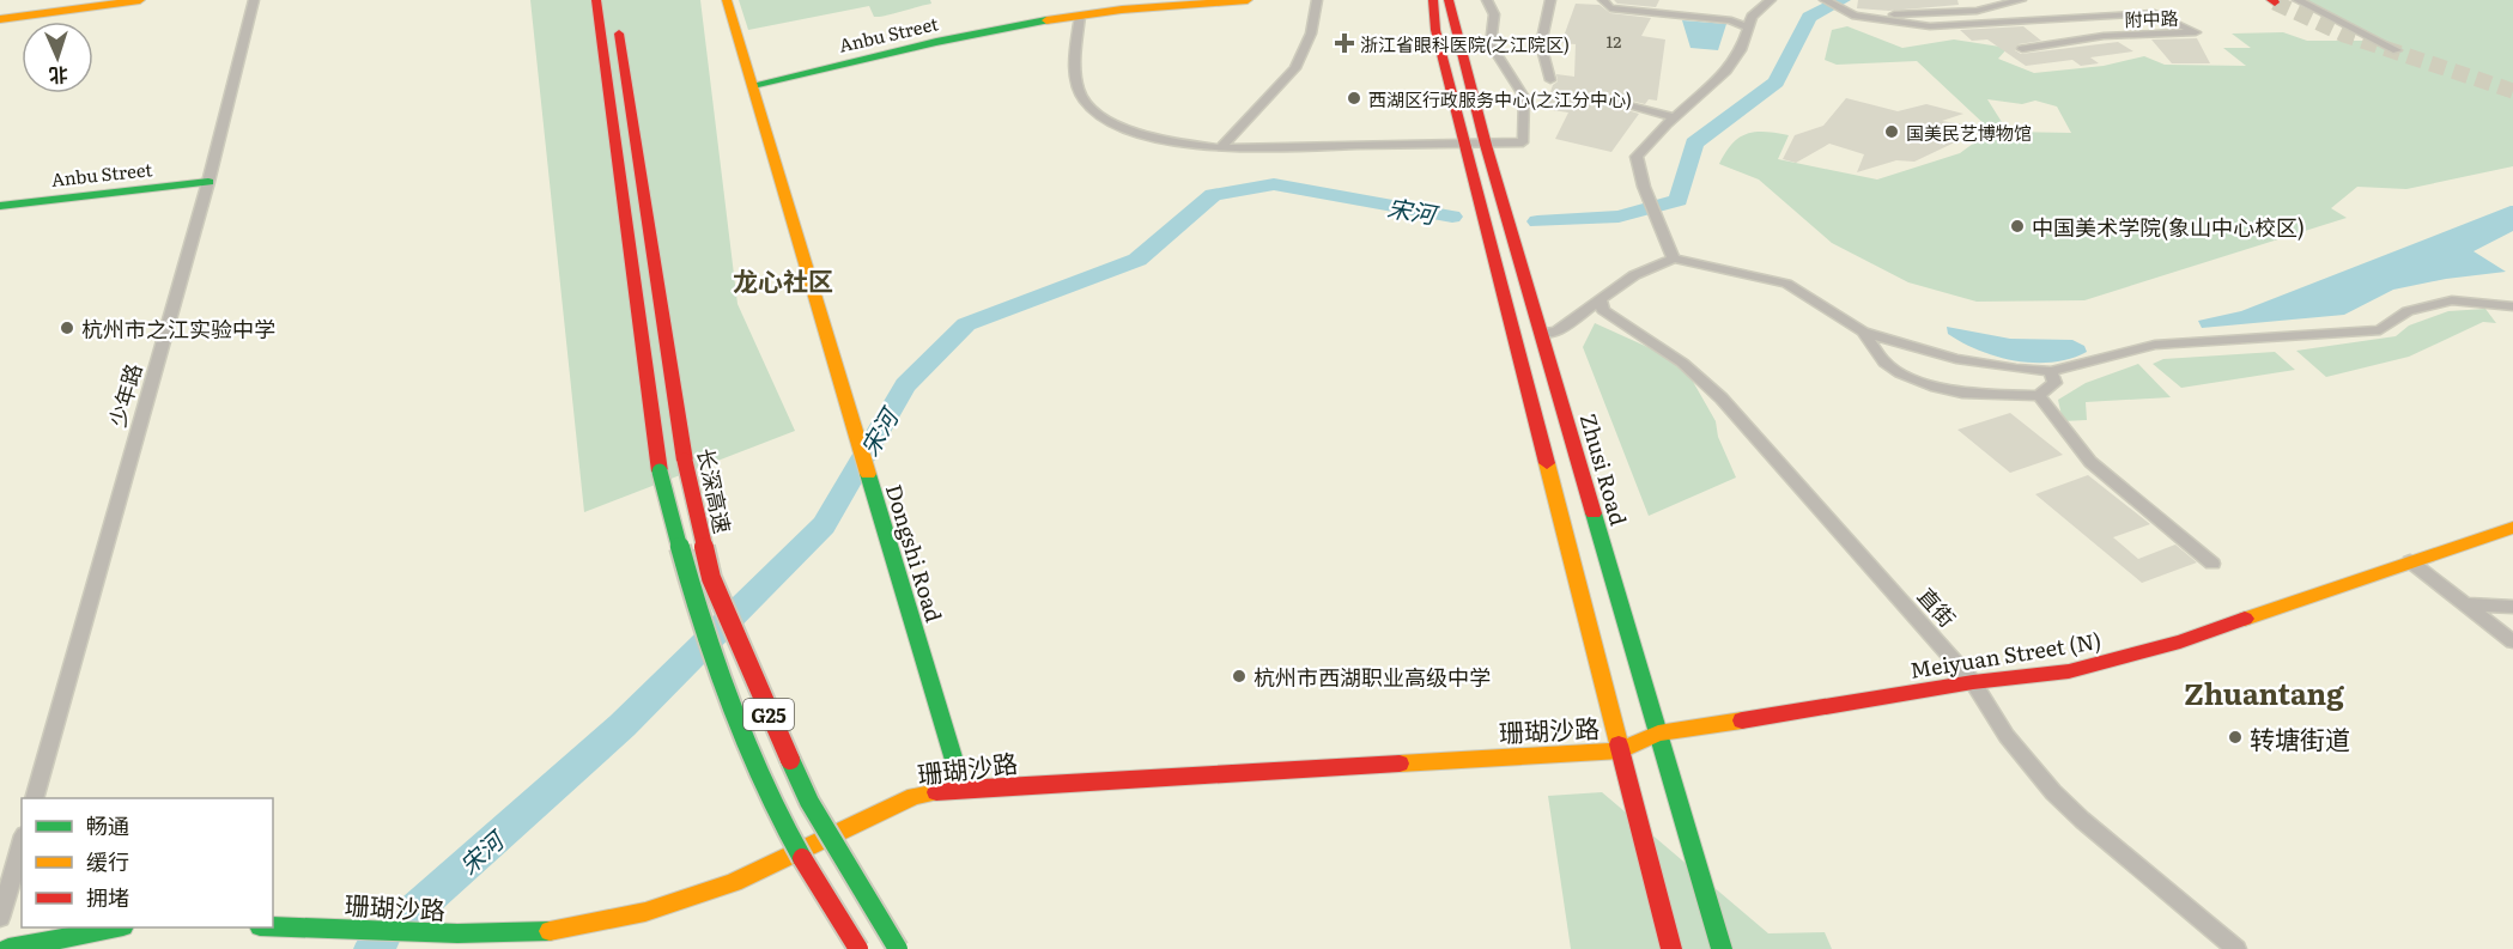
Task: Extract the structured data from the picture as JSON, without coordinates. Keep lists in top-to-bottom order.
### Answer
{
  "streets": {
    "main road": [
      "Anbu Street",
      "Zhusi Road",
      "长深高速",
      "Dongshi Road",
      "Meiyuan Street (N)",
      "G25",
      "珊瑚沙路"
    ],
    "street": ["附中路", "少年路", "直街"]
  },
  "crossings": [
    ["Anbu Street", "少年路"],
    ["Anbu Street", "Dongshi Road"],
    ["Zhusi Road", "Meiyuan Street (N)"],
    ["Dongshi Road", "珊瑚沙路"],
    ["直街", "Meiyuan Street (N)"],
    ["Meiyuan Street (N)", "珊瑚沙路"]
  ],
  "districts": ["龙心社区", "Zhuantang"],
  "water": ["宋河"],
  "places": {
    "health": ["浙江省眼科医院(之江院区)"],
    "other": [
      "西湖区行政服务中心(之江分中心)",
      "国美民艺博物馆",
      "中国美术学院(象山中心校区)",
      "杭州市之江实验中学",
      "杭州市西湖职业高级中学",
      "转塘街道"
    ]
  },
  "house_numbers": ["12"],
  "legend": ["畅通", "缓行", "拥堵"],
  "north": "bottom"
}
